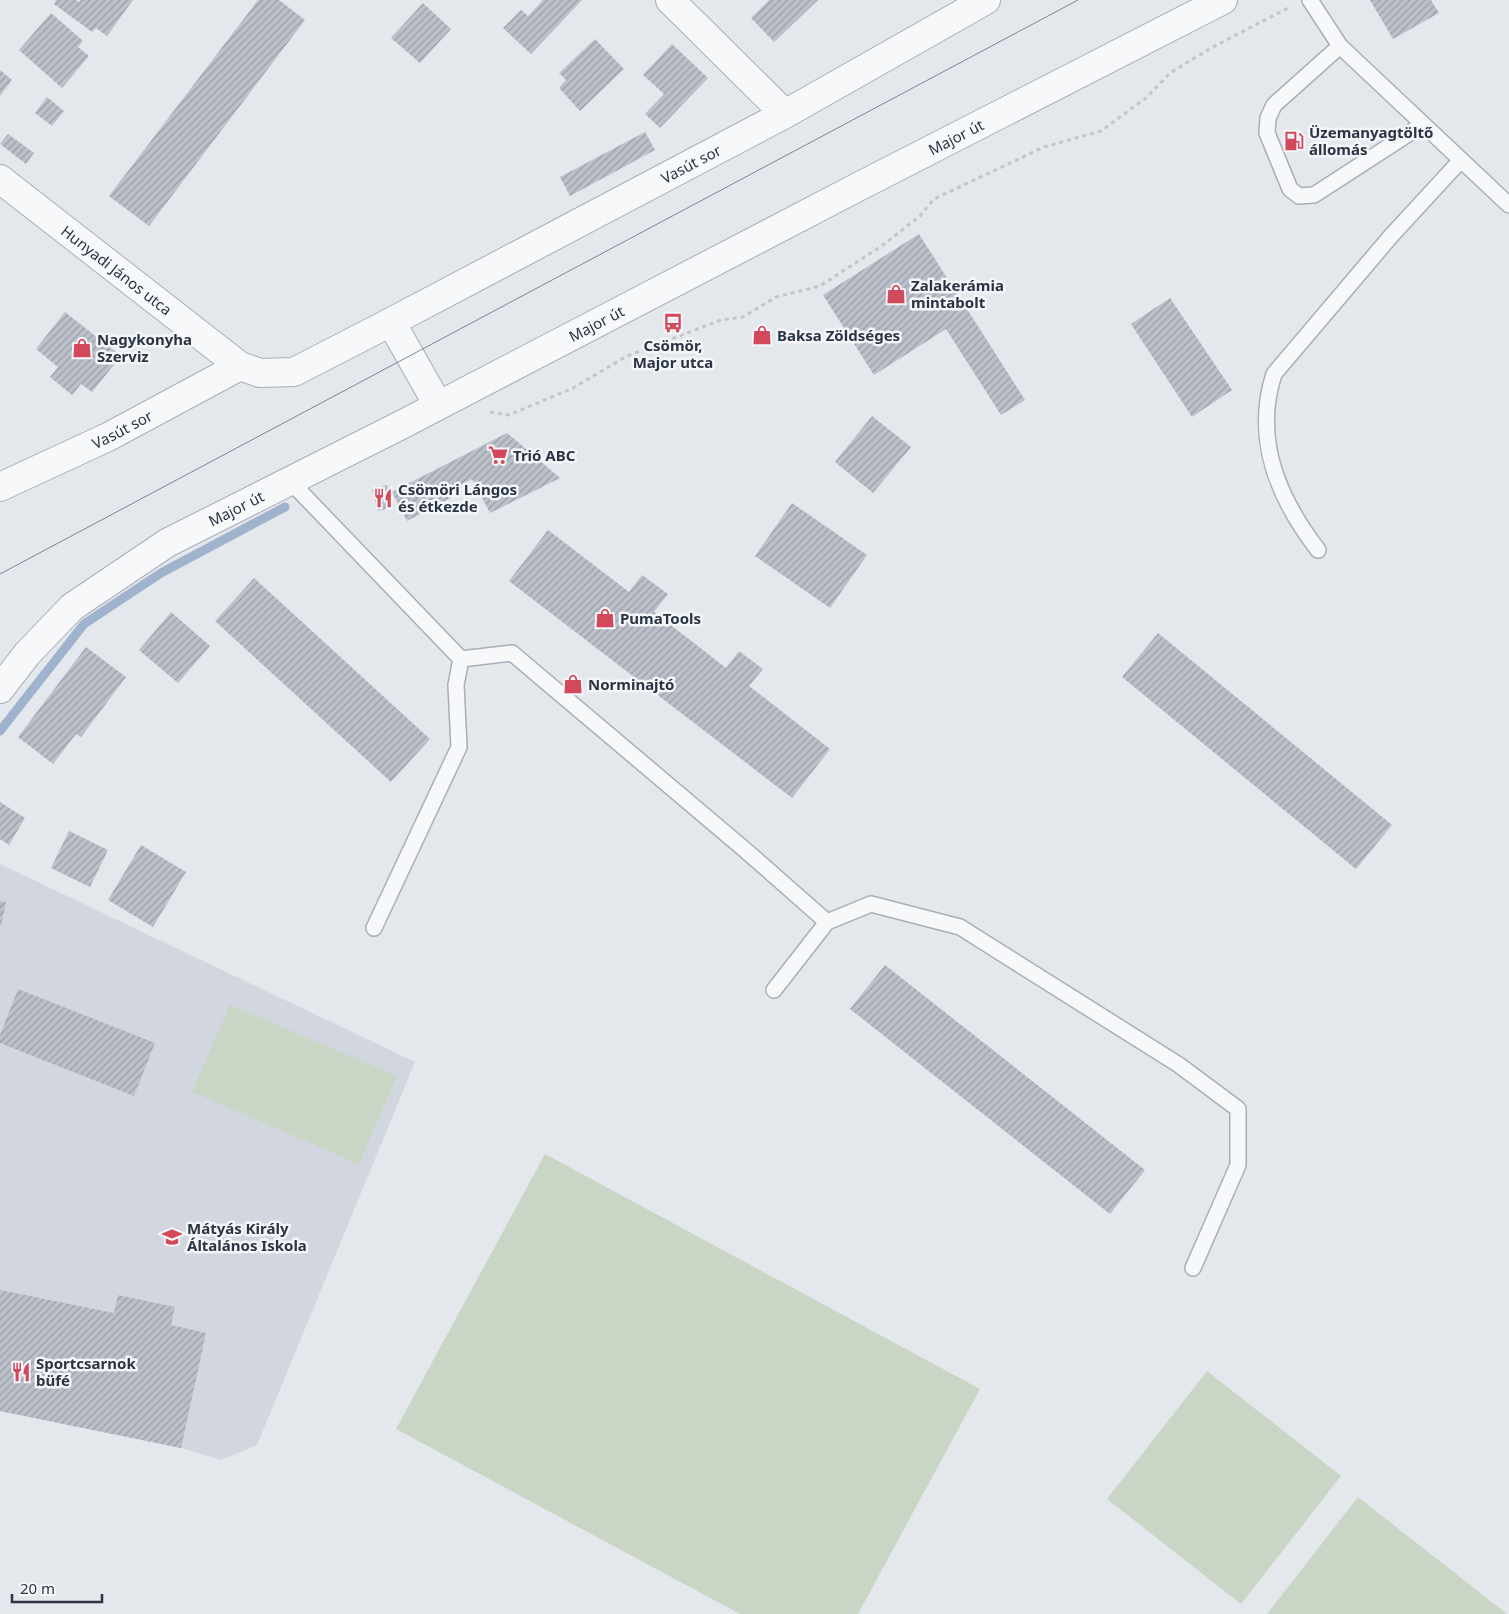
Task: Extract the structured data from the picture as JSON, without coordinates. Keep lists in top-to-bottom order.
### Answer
{
  "streets": {
    "street": ["Major út", "Vasút sor", "Hunyadi János utca"]
  },
  "crossings": [
    ["Vasút sor", "Hunyadi János utca"]
  ],
  "places": {
    "fuel station": ["Üzemanyagtöltő állomás"],
    "shop": [
      "Zalakerámia mintabolt",
      "Baksa Zöldséges",
      "Nagykonyha Szerviz",
      "PumaTools",
      "Norminajtó"
    ],
    "bus stop": ["Csömör, Major utca"],
    "supermarket": ["Trió ABC"],
    "restaurant": ["Csömöri Lángos és étkezde", "Sportcsarnok büfé"],
    "school or university": ["Mátyás Király Általános Iskola"]
  },
  "scale_bar": "20 m"
}
